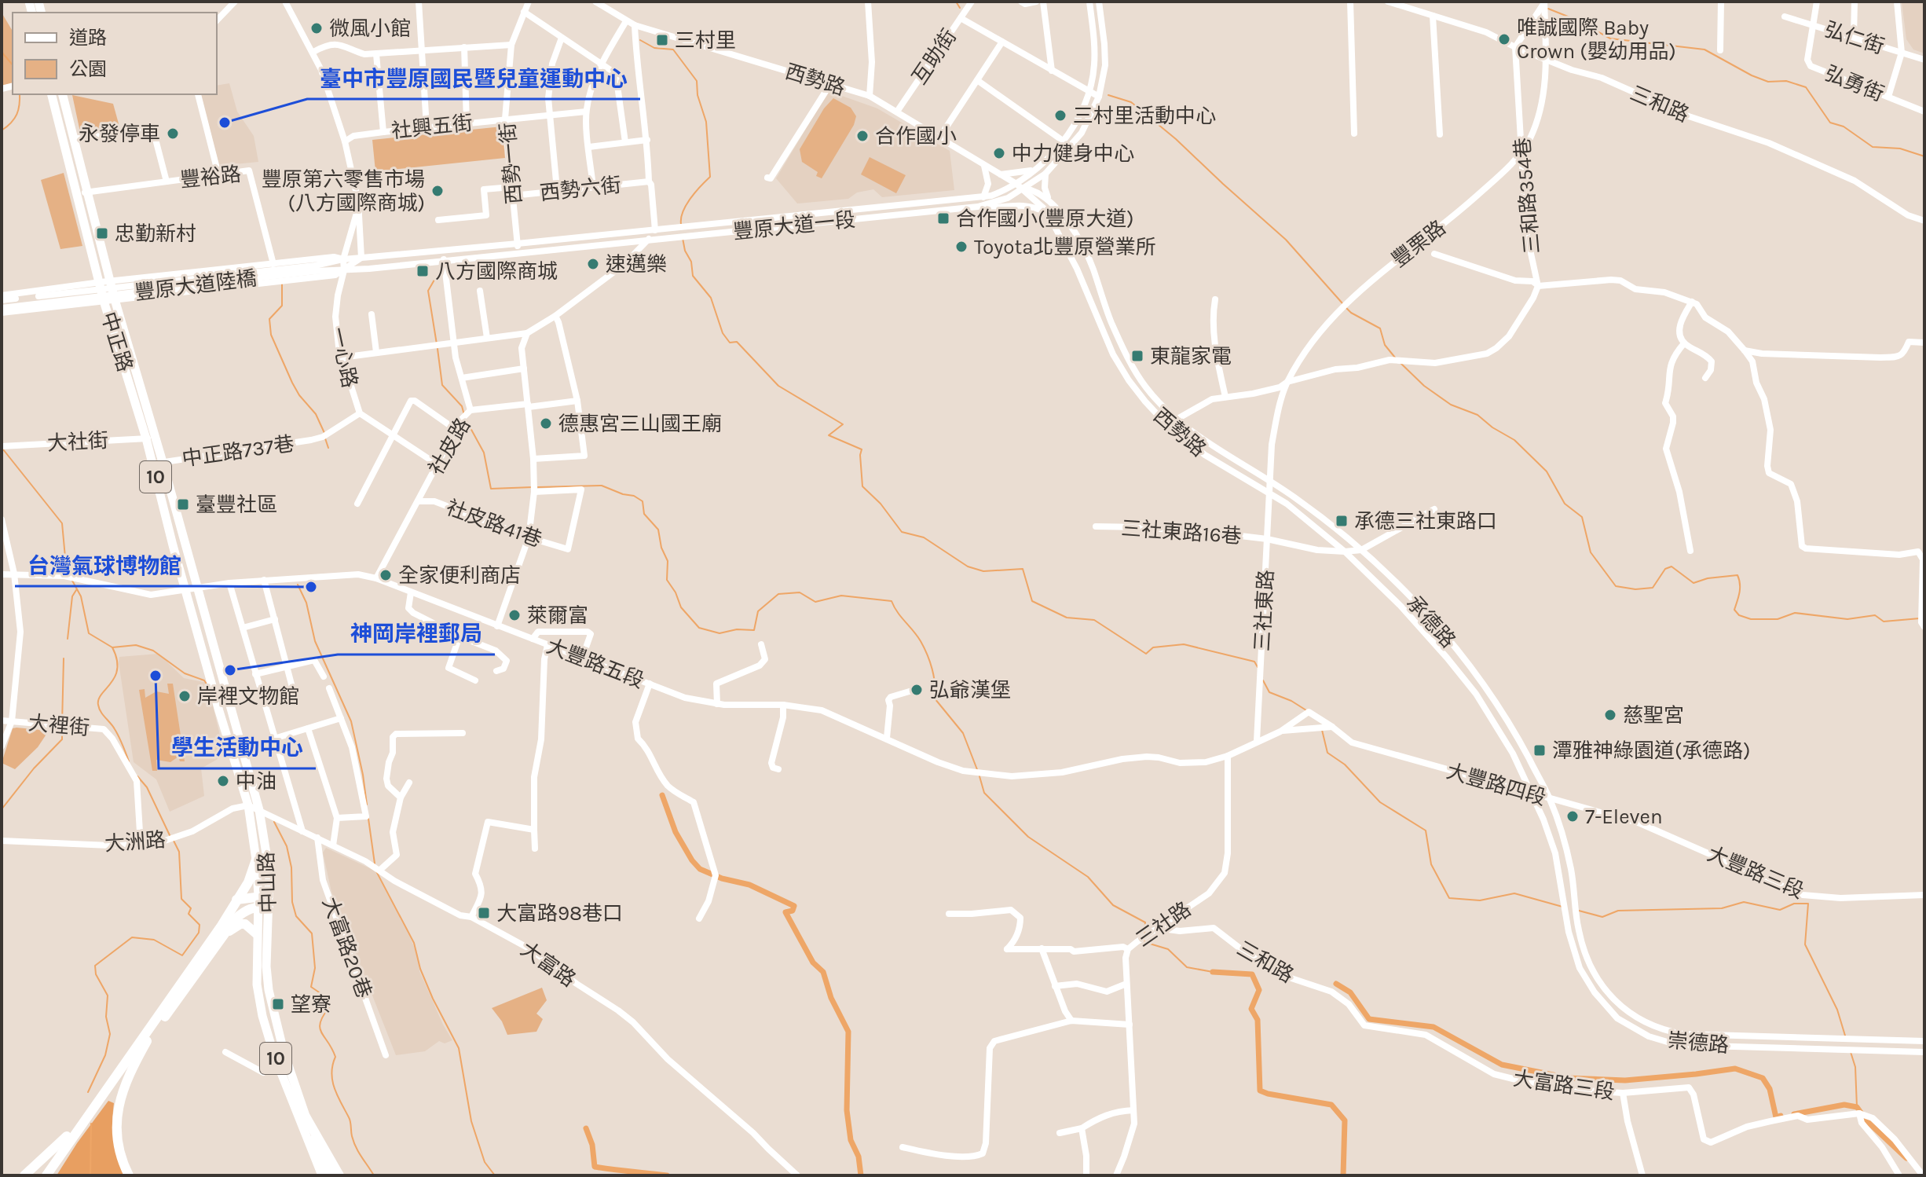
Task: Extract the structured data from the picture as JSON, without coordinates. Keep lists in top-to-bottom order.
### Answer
{
  "streets": {
    "main road": ["中正路", "10", "中山路"],
    "street": [
      "弘仁街",
      "互助街",
      "西勢路",
      "弘勇街",
      "三和路",
      "社興五街",
      "西勢一街",
      "豐裕路",
      "西勢六街",
      "三和路354巷",
      "豐原大道一段",
      "豐栗路",
      "豐原大道陸橋",
      "一心路",
      "大社街",
      "社皮路",
      "中正路737巷",
      "社皮路41巷",
      "三社東路16巷",
      "三社東路",
      "承德路",
      "大豐路五段",
      "大裡街",
      "大豐路四段",
      "大洲路",
      "大豐路三段",
      "三社路",
      "大富路20巷",
      "大富路",
      "崇德路",
      "大富路三段"
    ]
  },
  "crossings": [
    ["弘仁街", "弘勇街"],
    ["互助街", "西勢路"],
    ["西勢路", "三和路354巷"],
    ["西勢路", "豐原大道一段"],
    ["西勢路", "豐栗路"],
    ["西勢路", "三社東路"],
    ["西勢路", "承德路"],
    ["三和路", "三和路354巷"],
    ["三和路", "豐栗路"],
    ["三和路", "三社路"],
    ["三和路", "大富路三段"],
    ["社興五街", "西勢一街"],
    ["西勢一街", "西勢六街"],
    ["西勢一街", "豐原大道一段"],
    ["豐裕路", "豐原大道一段"],
    ["豐裕路", "中正路"],
    ["三和路354巷", "豐栗路"],
    ["豐原大道一段", "豐原大道陸橋"],
    ["豐原大道一段", "中正路"],
    ["豐原大道一段", "一心路"],
    ["豐栗路", "三社東路"],
    ["豐栗路", "承德路"],
    ["中正路", "大社街"],
    ["中正路", "中正路737巷"],
    ["中正路", "大豐路五段"],
    ["中正路", "中山路"],
    ["一心路", "社皮路"],
    ["一心路", "中正路737巷"],
    ["社皮路", "社皮路41巷"],
    ["社皮路", "大豐路五段"],
    ["三社東路16巷", "三社東路"],
    ["三社東路16巷", "承德路"],
    ["三社東路", "承德路"],
    ["三社東路", "大豐路四段"],
    ["承德路", "大豐路四段"],
    ["承德路", "崇德路"],
    ["大豐路五段", "大豐路四段"],
    ["大豐路五段", "中山路"],
    ["大裡街", "大洲路"],
    ["大豐路四段", "大豐路三段"],
    ["大豐路四段", "三社路"],
    ["大豐路四段", "崇德路"],
    ["大洲路", "中山路"],
    ["中山路", "大富路"],
    ["大富路20巷", "大富路"]
  ],
  "places": {
    "other": [
      "微風小館",
      "唯誠國際 Baby Crown (嬰幼用品)",
      "三村里活動中心",
      "臺中市豐原國民暨兒童運動中心",
      "永發停車",
      "合作國小",
      "中力健身中心",
      "豐原第六零售市場 (八方國際商城)",
      "Toyota北豐原營業所",
      "速邁樂",
      "德惠宮三山國王廟",
      "全家便利商店",
      "台灣氣球博物館",
      "萊爾富",
      "神岡岸裡郵局",
      "學生活動中心",
      "弘爺漢堡",
      "岸裡文物館",
      "慈聖宮",
      "中油",
      "7-Eleven"
    ],
    "transit": [
      "三村里",
      "合作國小(豐原大道)",
      "忠勤新村",
      "八方國際商城",
      "東龍家電",
      "臺豐社區",
      "承德三社東路口",
      "潭雅神綠園道(承德路)",
      "大富路98巷口",
      "望寮"
    ]
  },
  "legend": ["道路", "公園"]
}
